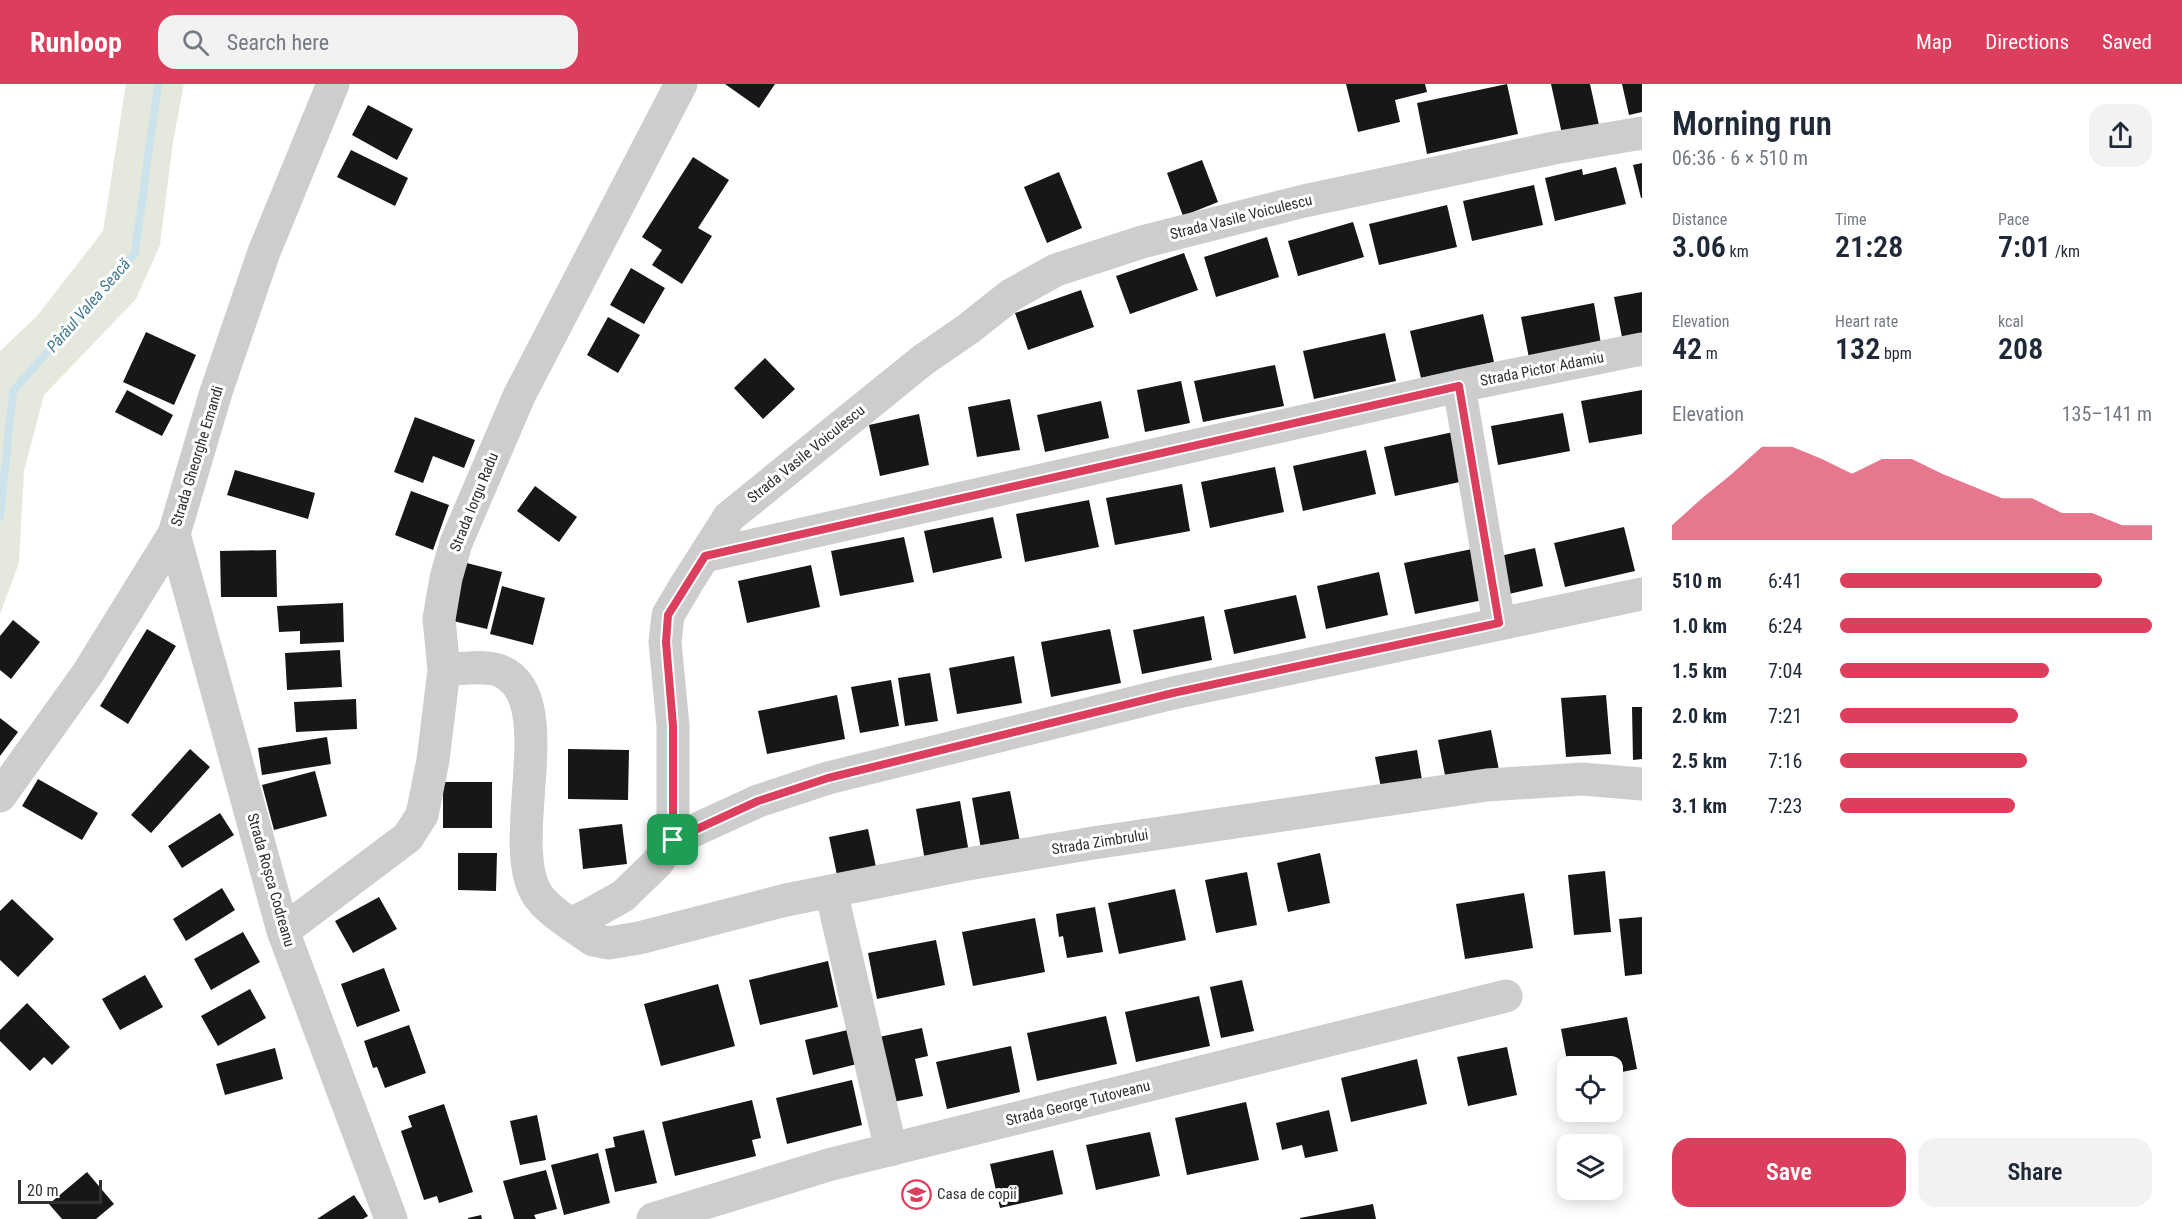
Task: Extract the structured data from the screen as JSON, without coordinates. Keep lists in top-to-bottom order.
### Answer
{
  "streets": {
    "street": [
      "Strada Vasile Voiculescu",
      "Strada Pictor Adamiu",
      "Strada Gheorghe Emandi",
      "Strada Iorgu Radu",
      "Strada Zimbrului",
      "Strada Roșca Codreanu",
      "Strada George Tutoveanu"
    ]
  },
  "crossings": [
    ["Strada Vasile Voiculescu", "Strada Pictor Adamiu"],
    ["Strada Gheorghe Emandi", "Strada Roșca Codreanu"],
    ["Strada Iorgu Radu", "Strada Roșca Codreanu"]
  ],
  "water": ["Pârâul Valea Seacă"],
  "places": {
    "school or university": ["Casa de copii"]
  },
  "scale_bar": "20 m",
  "page": {
    "header": "Runloop",
    "search": "Search here",
    "nav": ["Map", "Directions", "Saved"],
    "heading": ["Morning run", "06:36 · 6 × 510 m"],
    "stats": [
      ["Distance", "3.06 km"],
      ["Time", "21:28"],
      ["Pace", "7:01 /km"],
      ["Elevation", "42 m"],
      ["Heart rate", "132 bpm"],
      ["kcal", "208"]
    ],
    "chart": ["Elevation", "135–141 m"],
    "list": [
      {
        "name": "510 m",
        "note": "6:41"
      },
      {
        "name": "1.0 km",
        "note": "6:24"
      },
      {
        "name": "1.5 km",
        "note": "7:04"
      },
      {
        "name": "2.0 km",
        "note": "7:21"
      },
      {
        "name": "2.5 km",
        "note": "7:16"
      },
      {
        "name": "3.1 km",
        "note": "7:23"
      }
    ],
    "buttons": ["Save", "Share"],
    "scale": "20 m"
  }
}
